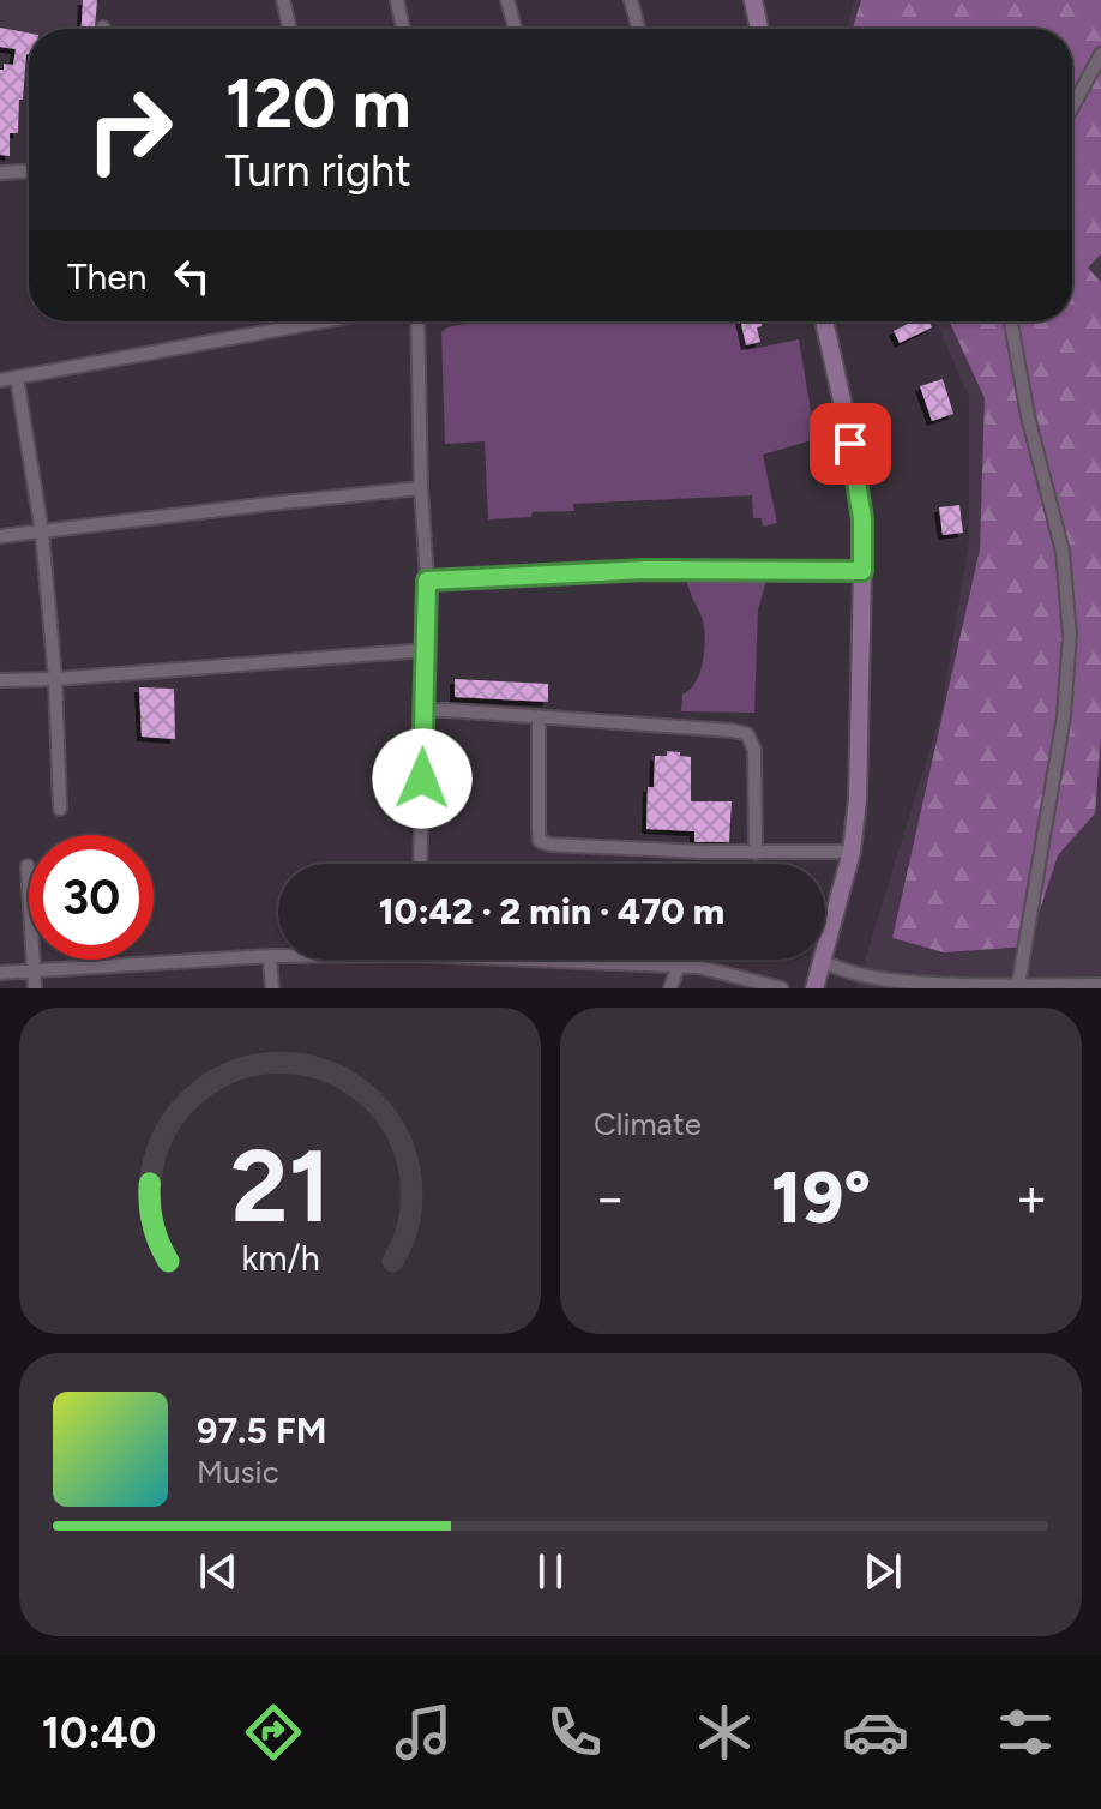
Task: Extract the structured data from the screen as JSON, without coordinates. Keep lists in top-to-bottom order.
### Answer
{
  "page": {
    "turn": ["120 m", "Turn right"],
    "then": "Then",
    "limit": "30",
    "trip": "10:42 · 2 min · 470 m",
    "tile": "Climate",
    "heat": ["−", "19°", "+"],
    "song": ["97.5 FM", "Music"],
    "tabs": "10:40",
    "gauge": ["21", "km/h"]
  }
}
